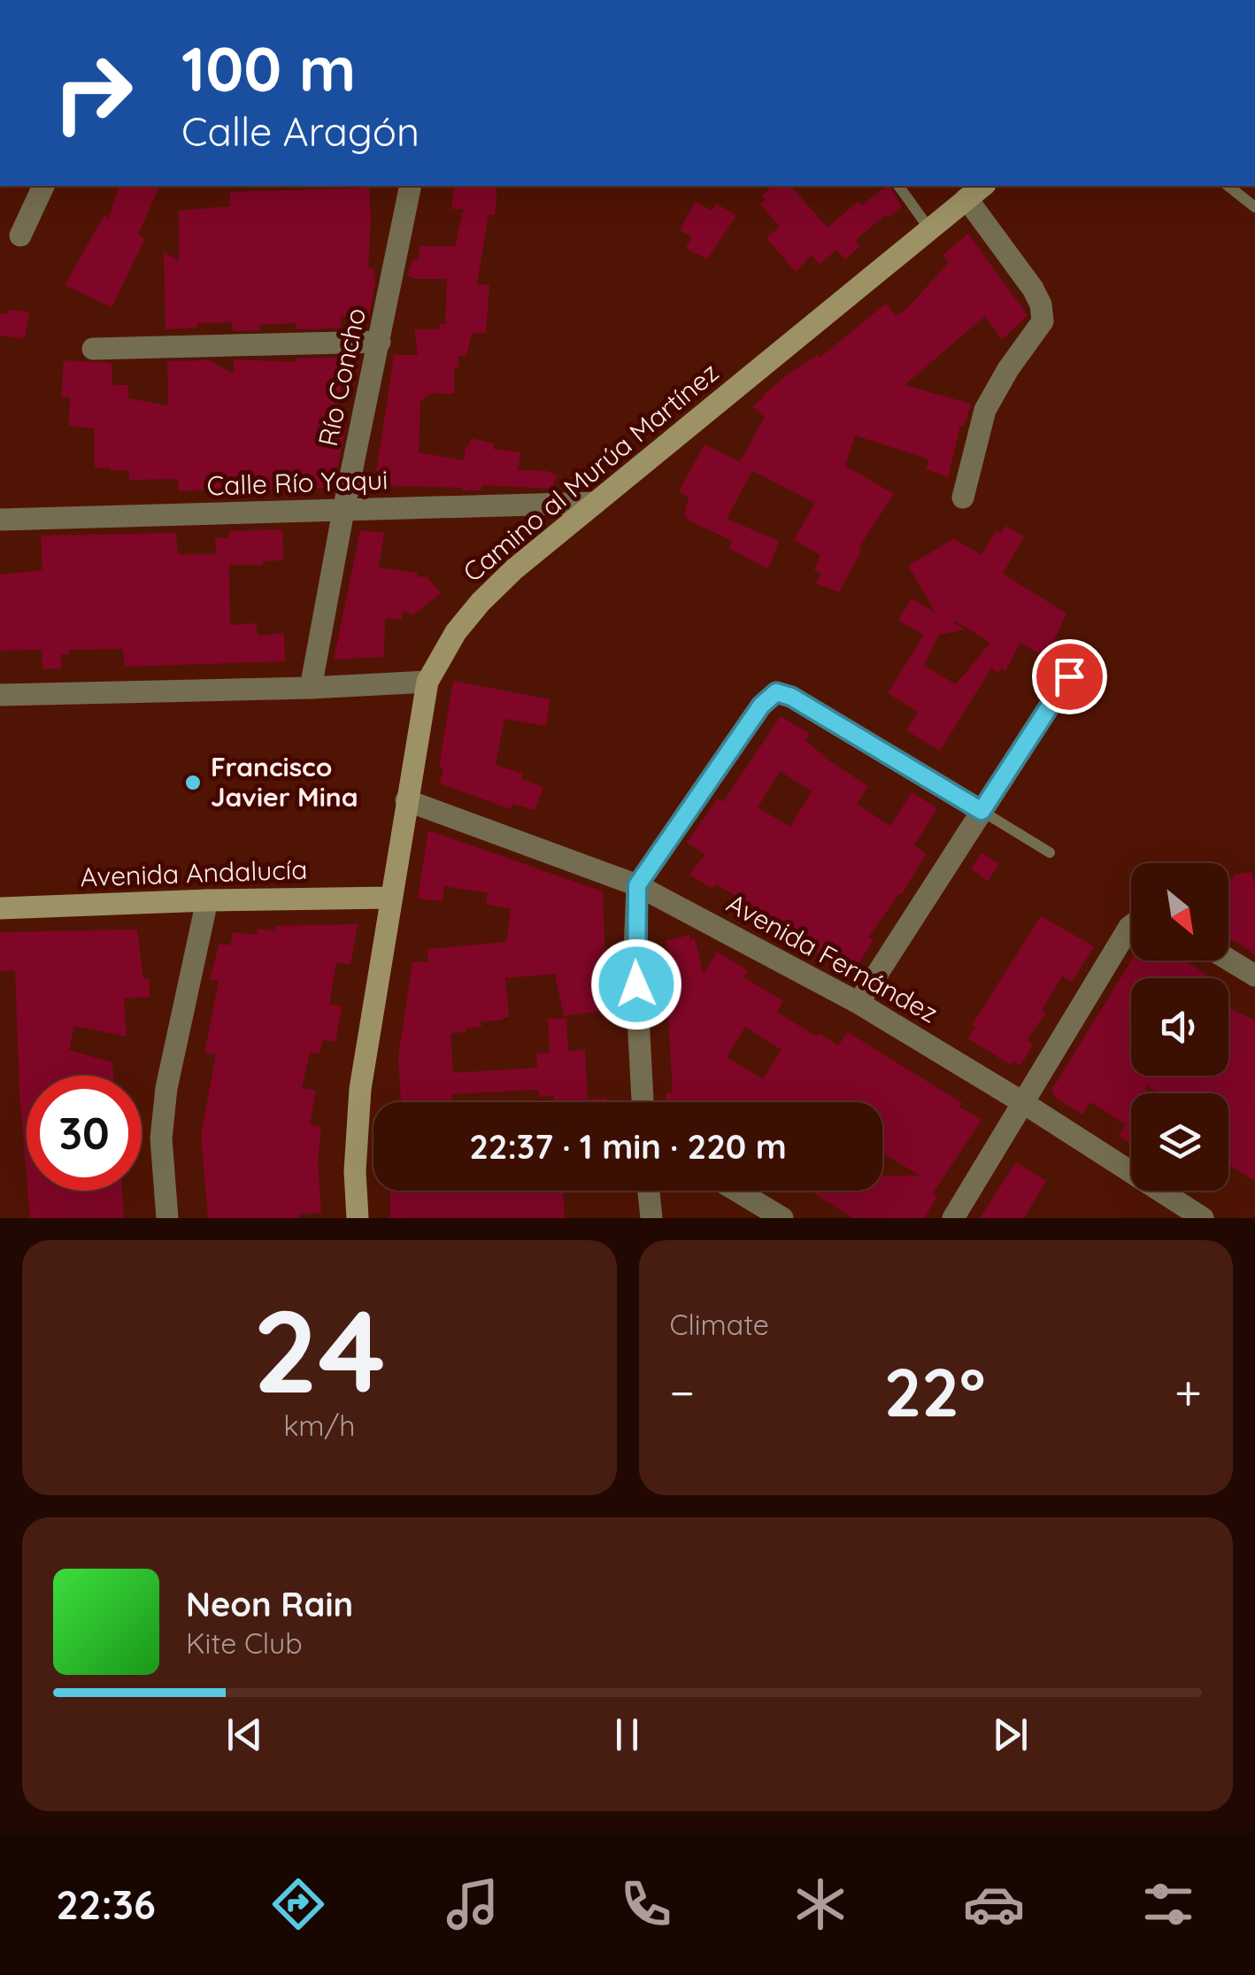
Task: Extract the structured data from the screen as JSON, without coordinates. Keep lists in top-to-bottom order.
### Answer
{
  "streets": {
    "street": [
      "Río Concho",
      "Camino al Murúa Martínez",
      "Calle Río Yaqui",
      "Avenida Andalucía",
      "Avenida Fernández"
    ]
  },
  "crossings": [
    ["Río Concho", "Calle Río Yaqui"],
    ["Camino al Murúa Martínez", "Calle Río Yaqui"],
    ["Camino al Murúa Martínez", "Avenida Andalucía"],
    ["Camino al Murúa Martínez", "Avenida Fernández"]
  ],
  "places": ["Francisco Javier Mina"],
  "north": "bottom right",
  "page": {
    "turn": ["100 m", "Calle Aragón"],
    "limit": "30",
    "trip": "22:37 · 1 min · 220 m",
    "tile": [
      ["24", "km/h"],
      "Climate"
    ],
    "heat": ["−", "22°", "+"],
    "song": ["Neon Rain", "Kite Club"],
    "tabs": "22:36"
  }
}
